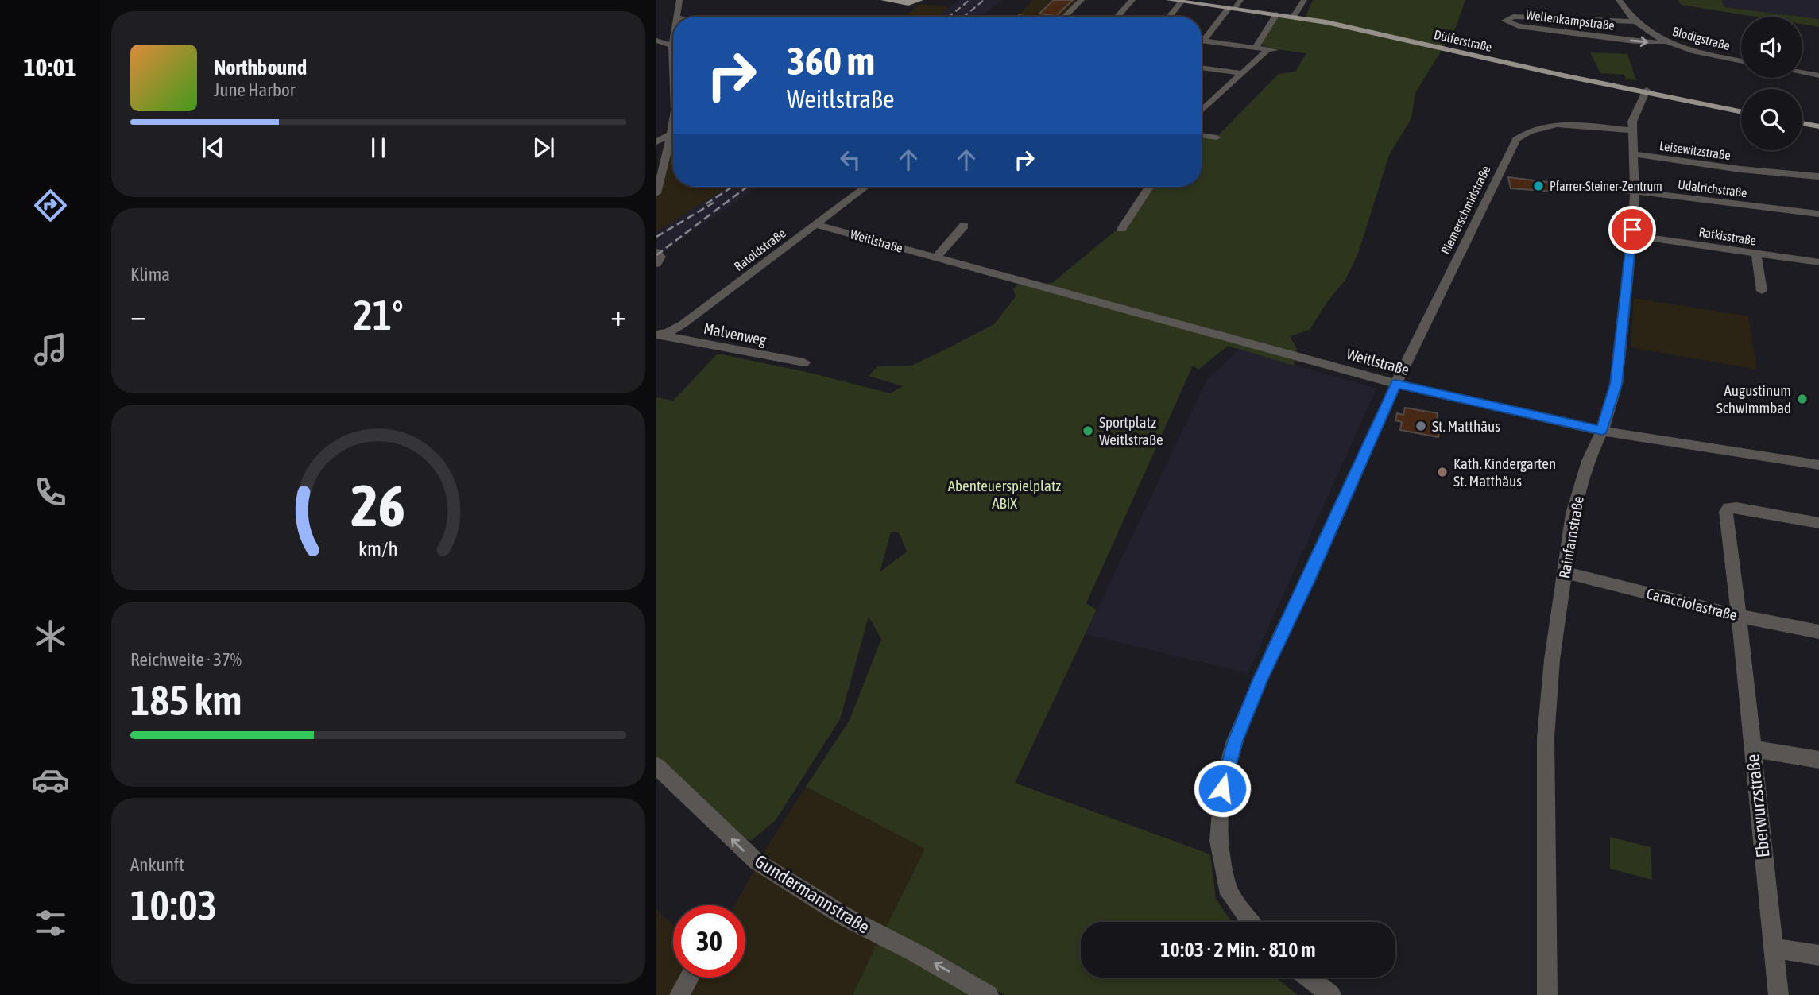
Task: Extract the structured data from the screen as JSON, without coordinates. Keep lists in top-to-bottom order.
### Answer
{
  "streets": {
    "main road": ["Dülferstraße"],
    "street": [
      "Wellenkampstraße",
      "Blodigstraße",
      "Leisewitzstraße",
      "Udalrichstraße",
      "Riemerschmidstraße",
      "Ratkisstraße",
      "Weitlstraße",
      "Ratoldstraße",
      "Malvenweg",
      "Rainfarnstraße",
      "Caracciolastraße",
      "Eberwurzstraße",
      "Gundermannstraße"
    ]
  },
  "crossings": [
    ["Wellenkampstraße", "Blodigstraße"],
    ["Dülferstraße", "Rainfarnstraße"],
    ["Leisewitzstraße", "Rainfarnstraße"],
    ["Udalrichstraße", "Rainfarnstraße"],
    ["Riemerschmidstraße", "Weitlstraße"],
    ["Riemerschmidstraße", "Rainfarnstraße"],
    ["Ratkisstraße", "Rainfarnstraße"],
    ["Weitlstraße", "Ratoldstraße"],
    ["Weitlstraße", "Rainfarnstraße"],
    ["Ratoldstraße", "Malvenweg"],
    ["Rainfarnstraße", "Caracciolastraße"],
    ["Caracciolastraße", "Eberwurzstraße"]
  ],
  "one_way": ["Gundermannstraße"],
  "parks": ["Abenteuerspielplatz ABIX"],
  "places": [
    "Pfarrer-Steiner-Zentrum",
    "Augustinum Schwimmbad",
    "St. Matthäus",
    "Sportplatz Weitlstraße",
    "Kath. Kindergarten St. Matthäus"
  ],
  "page": {
    "tabs": "10:01",
    "turn": ["360 m", "Weitlstraße"],
    "song": ["Northbound", "June Harbor"],
    "tile": [
      "Klima",
      ["Reichweite · 37%", "185 km"],
      ["Ankunft", "10:03"]
    ],
    "heat": ["−", "21°", "+"],
    "limit": "30",
    "trip": "10:03 · 2 Min. · 810 m",
    "gauge": ["26", "km/h"]
  }
}
